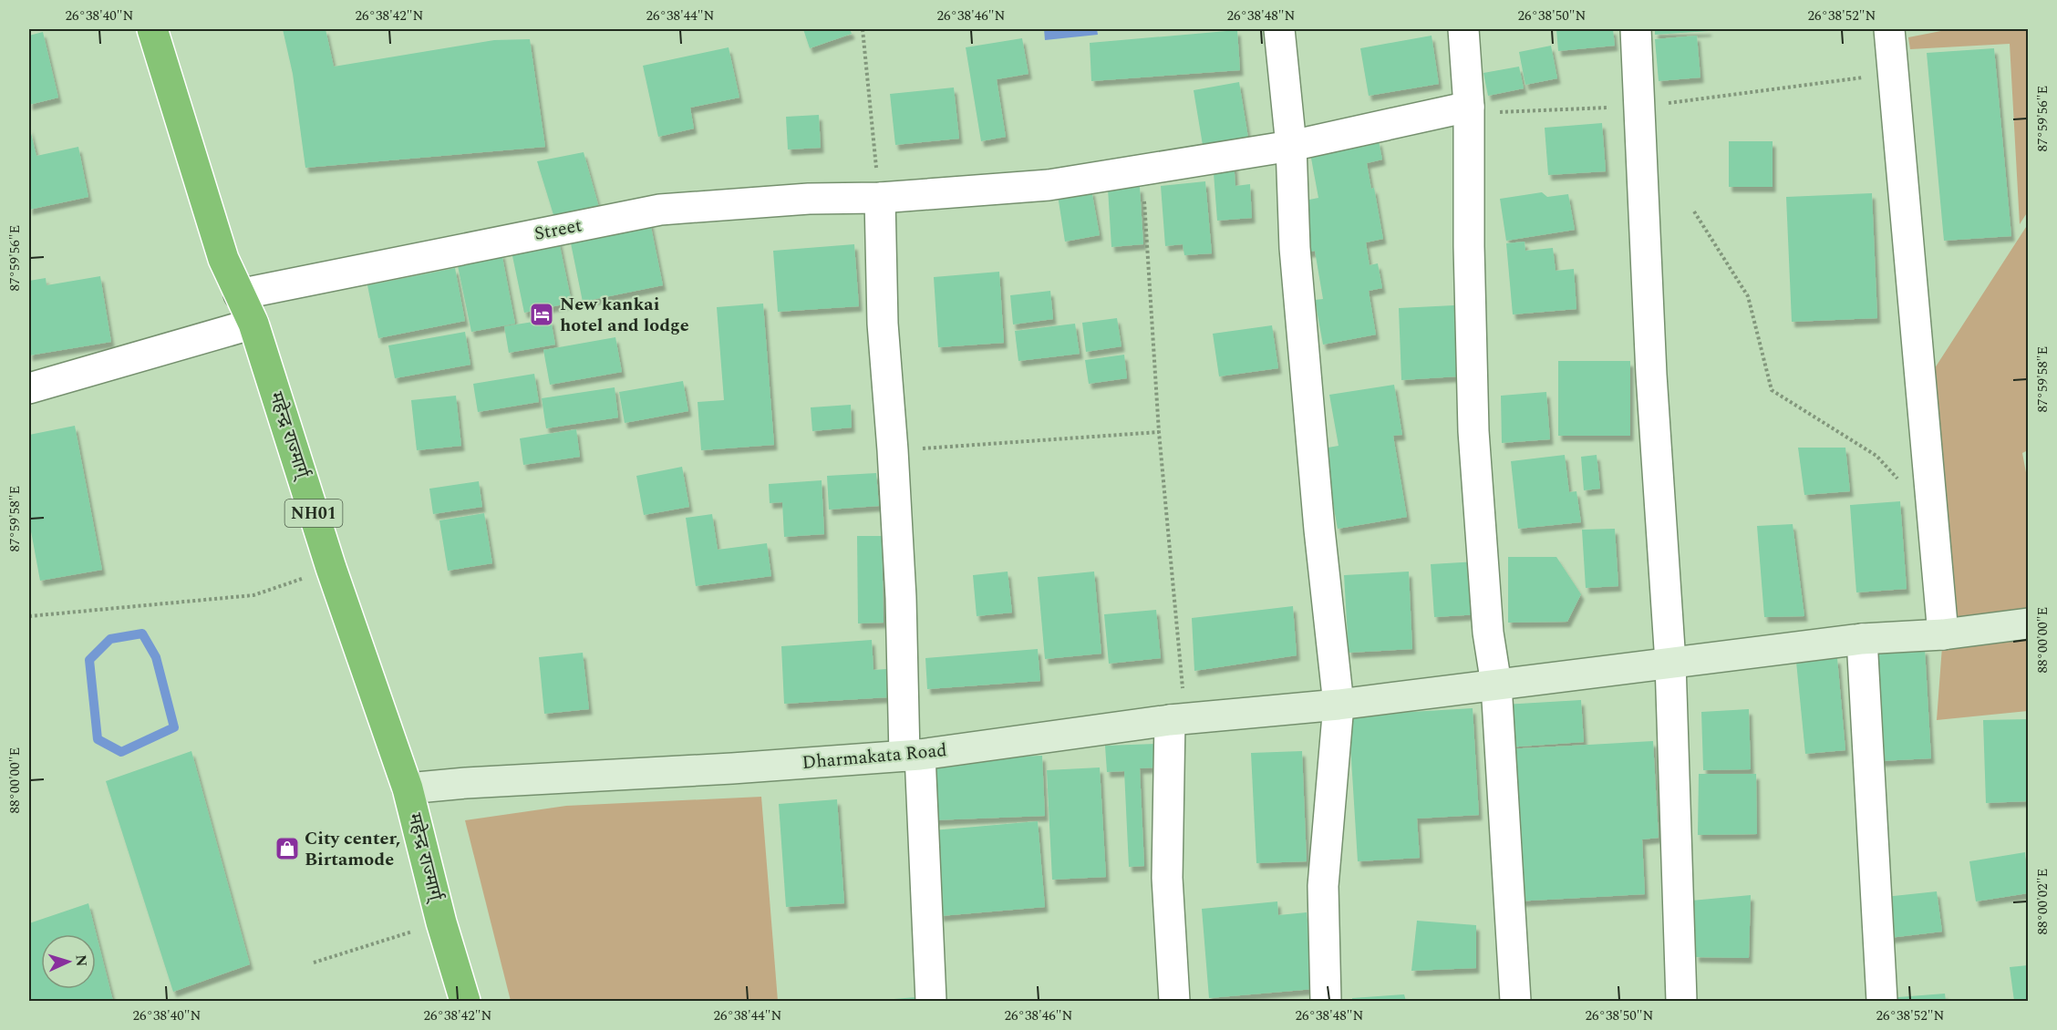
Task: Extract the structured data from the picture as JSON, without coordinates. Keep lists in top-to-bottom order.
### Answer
{
  "streets": {
    "highway": ["महेन्द्र राज्मार्ग्", "NH01"],
    "street": ["Street", "Dharmakata Road"]
  },
  "crossings": [
    ["Street", "महेन्द्र राज्मार्ग्"],
    ["महेन्द्र राज्मार्ग्", "Dharmakata Road"]
  ],
  "places": {
    "hotel": ["New kankai hotel and lodge"],
    "shop": ["City center, Birtamode"]
  },
  "north": "right",
  "coordinates": [
    "26°38'40\"N",
    "26°38'42\"N",
    "26°38'44\"N",
    "26°38'46\"N",
    "26°38'48\"N",
    "26°38'50\"N",
    "26°38'52\"N",
    "87°59'56\"E",
    "87°59'58\"E",
    "88°00'00\"E",
    "88°00'02\"E"
  ]
}
